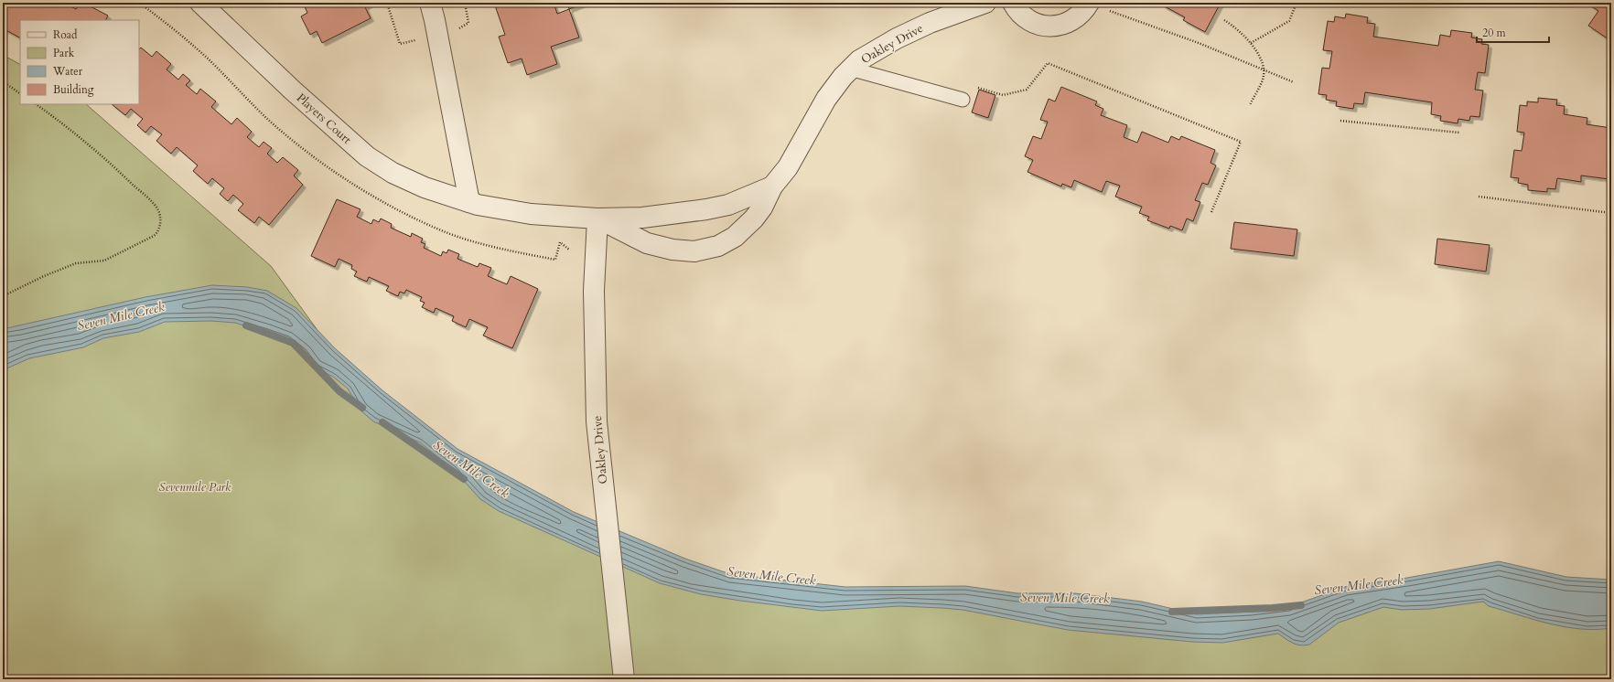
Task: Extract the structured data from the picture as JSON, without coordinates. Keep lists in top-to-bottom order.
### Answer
{
  "streets": {
    "street": ["Oakley Drive", "Players Court"]
  },
  "crossings": [
    ["Oakley Drive", "Players Court"]
  ],
  "water": ["Seven Mile Creek"],
  "parks": ["Sevenmile Park"],
  "legend": [
    "Road",
    "Park",
    "Water",
    "Building"
  ],
  "scale_bar": "20 m"
}
